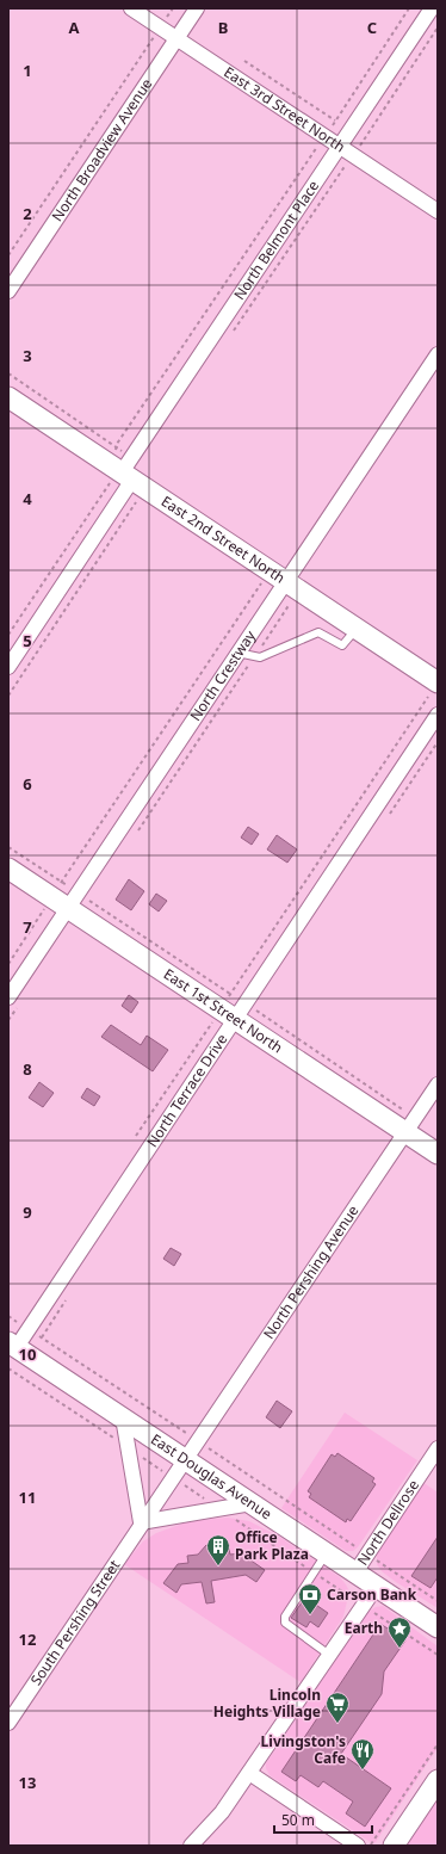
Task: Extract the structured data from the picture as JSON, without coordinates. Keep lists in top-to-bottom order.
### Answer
{
  "streets": {
    "street": [
      "East 3rd Street North",
      "North Broadview Avenue",
      "North Belmont Place",
      "East 2nd Street North",
      "North Crestway",
      "East 1st Street North",
      "North Terrace Drive",
      "North Pershing Avenue",
      "East Douglas Avenue",
      "North Dellrose",
      "South Pershing Street"
    ]
  },
  "crossings": [
    ["East 3rd Street North", "North Broadview Avenue"],
    ["East 3rd Street North", "North Belmont Place"],
    ["North Belmont Place", "East 2nd Street North"],
    ["East 2nd Street North", "North Crestway"],
    ["North Crestway", "East 1st Street North"],
    ["East 1st Street North", "North Terrace Drive"],
    ["East 1st Street North", "North Pershing Avenue"],
    ["North Terrace Drive", "East Douglas Avenue"],
    ["North Pershing Avenue", "East Douglas Avenue"],
    ["North Pershing Avenue", "South Pershing Street"],
    ["East Douglas Avenue", "North Dellrose"],
    ["East Douglas Avenue", "South Pershing Street"]
  ],
  "places": {
    "building": ["Office Park Plaza"],
    "bank": ["Carson Bank"],
    "place": ["Earth"],
    "supermarket": ["Lincoln Heights Village"],
    "restaurant": ["Livingston's Cafe"]
  },
  "scale_bar": "50 m",
  "grid": {
    "columns": ["A", "B", "C"],
    "rows": [
      "1",
      "2",
      "3",
      "4",
      "5",
      "6",
      "7",
      "8",
      "9",
      "10",
      "11",
      "12",
      "13"
    ]
  }
}
